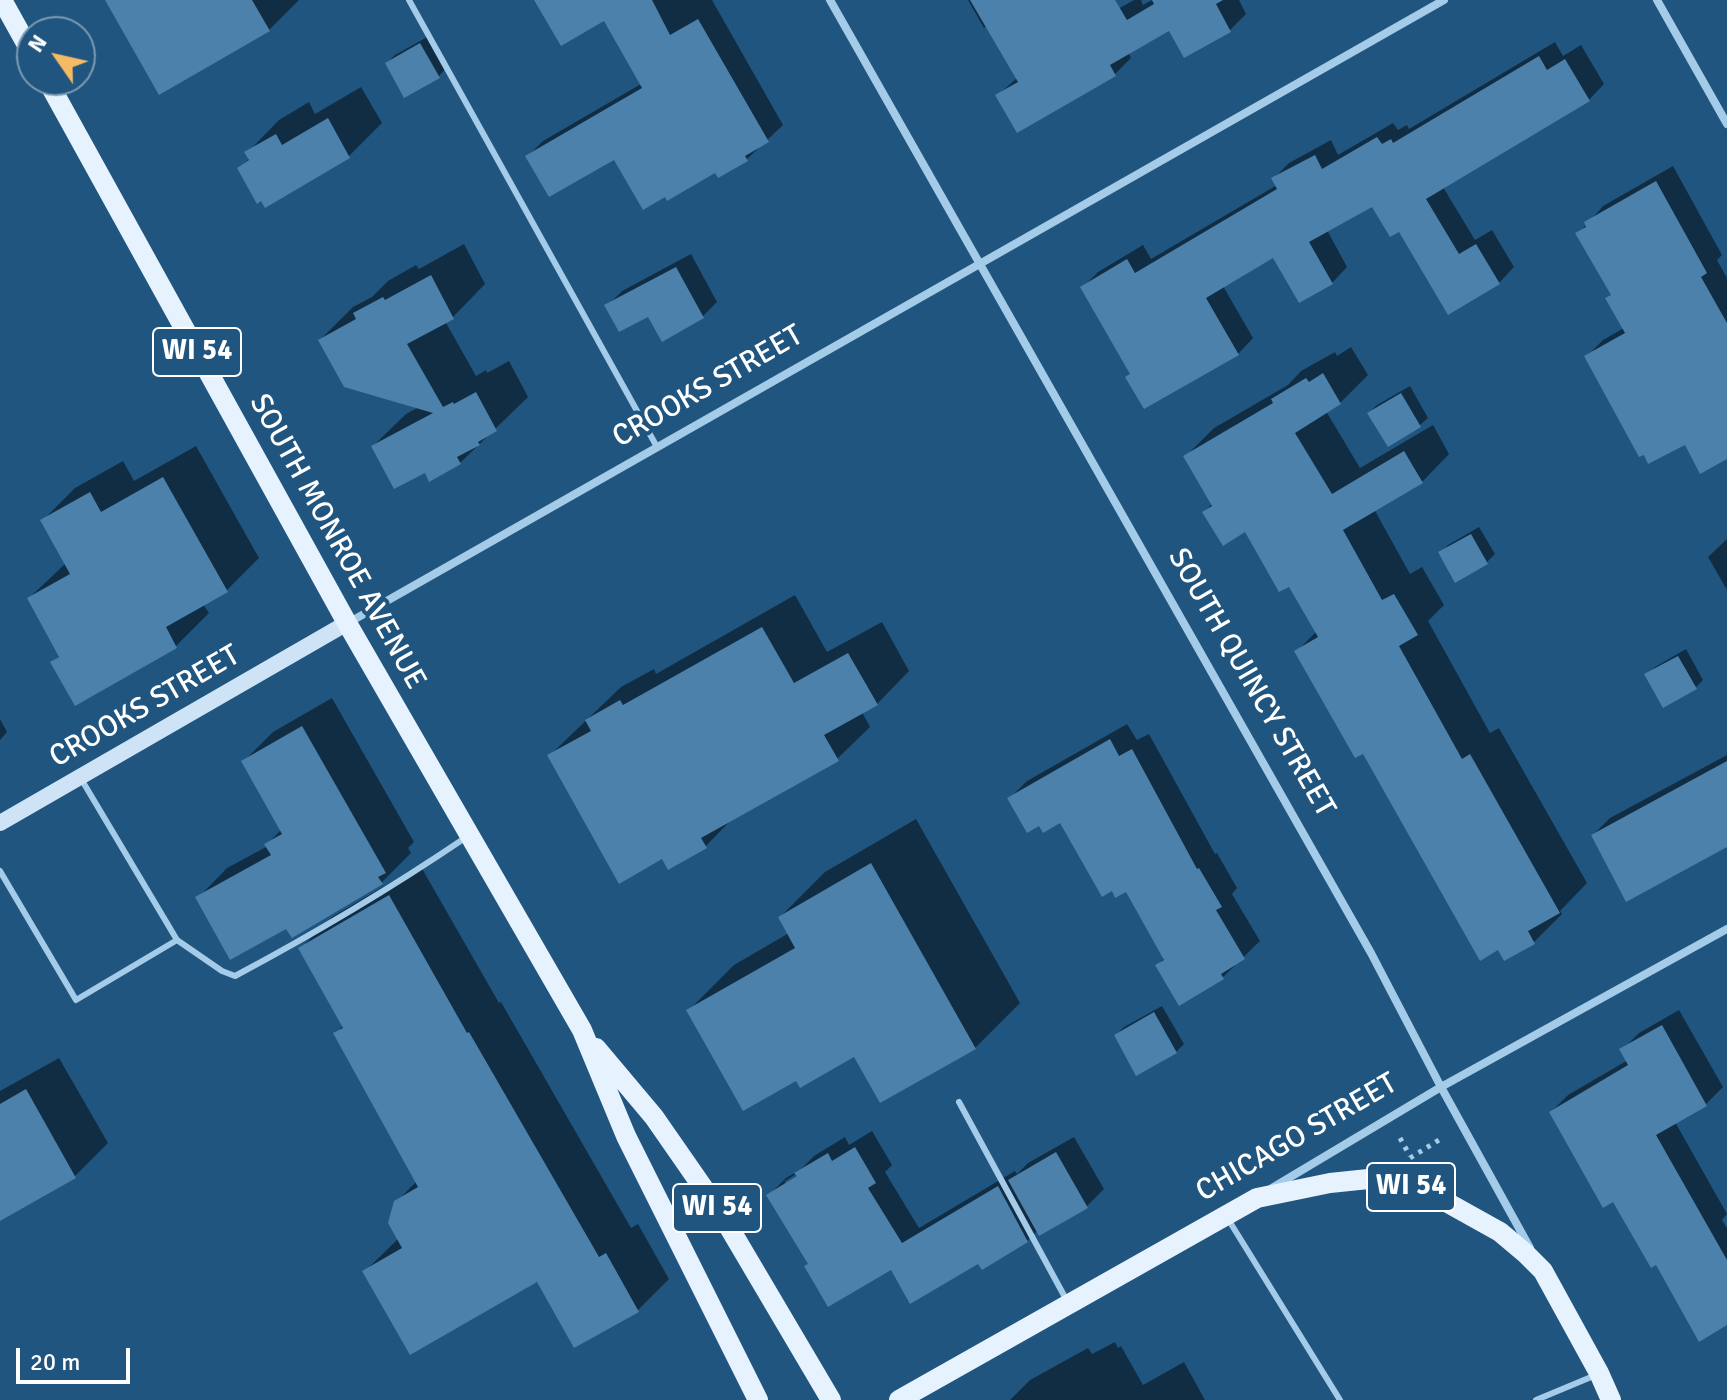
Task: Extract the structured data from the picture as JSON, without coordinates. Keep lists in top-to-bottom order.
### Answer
{
  "streets": {
    "main road": [
      "WI 54",
      "SOUTH MONROE AVENUE",
      "SOUTH QUINCY STREET",
      "CHICAGO STREET"
    ],
    "street": ["CROOKS STREET"]
  },
  "crossings": [
    ["WI 54", "SOUTH QUINCY STREET"],
    ["WI 54", "CHICAGO STREET"],
    ["CROOKS STREET", "SOUTH MONROE AVENUE"],
    ["CROOKS STREET", "SOUTH QUINCY STREET"],
    ["SOUTH QUINCY STREET", "CHICAGO STREET"]
  ],
  "scale_bar": "20 m",
  "north": "top left"
}
